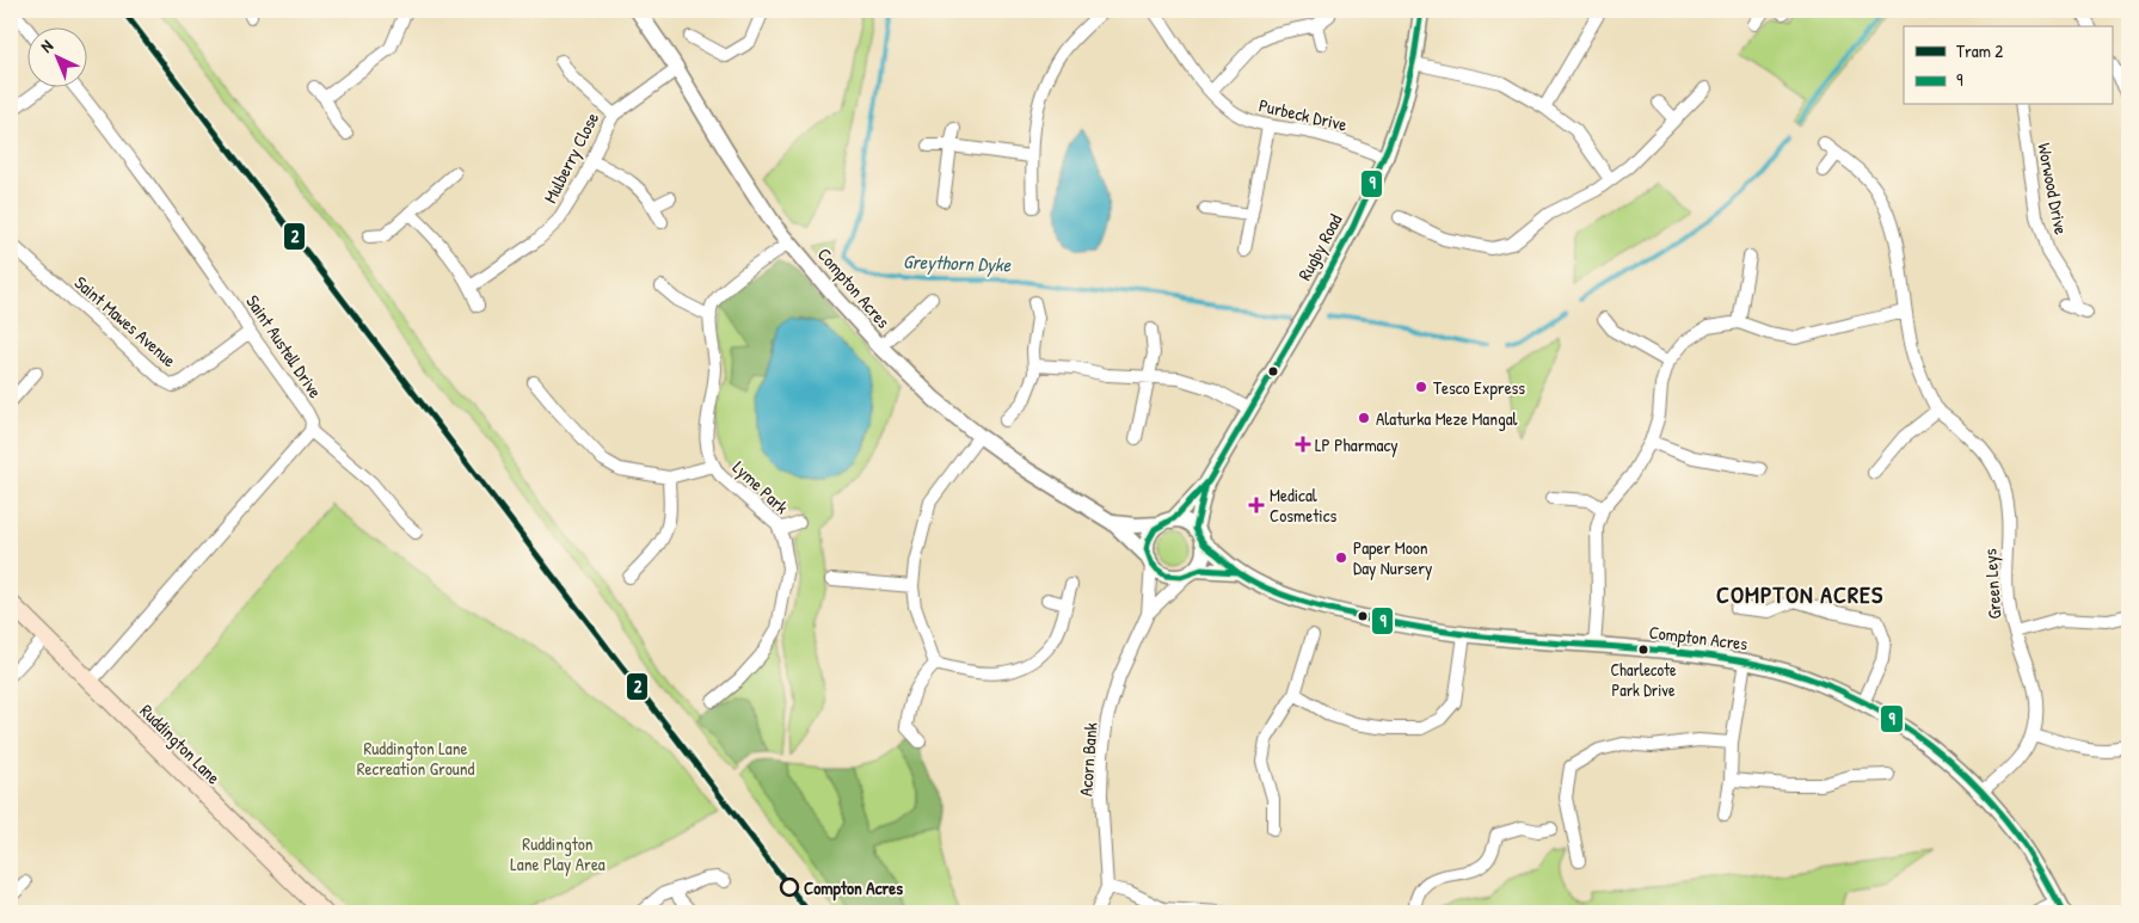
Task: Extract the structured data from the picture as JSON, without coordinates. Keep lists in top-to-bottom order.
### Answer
{
  "streets": {
    "main road": ["Ruddington Lane"],
    "street": [
      "Purbeck Drive",
      "Mulberry Close",
      "Worwood Drive",
      "Rugby Road",
      "Compton Acres",
      "Saint Mawes Avenue",
      "Saint Austell Drive",
      "Lyme Park",
      "Green Leys",
      "Acorn Bank"
    ]
  },
  "crossings": [
    ["Purbeck Drive", "Rugby Road"],
    ["Mulberry Close", "Compton Acres"],
    ["Rugby Road", "Compton Acres"],
    ["Rugby Road", "Acorn Bank"],
    ["Compton Acres", "Green Leys"],
    ["Compton Acres", "Acorn Bank"],
    ["Saint Mawes Avenue", "Saint Austell Drive"]
  ],
  "districts": ["COMPTON ACRES"],
  "water": ["Greythorn Dyke"],
  "parks": ["Ruddington Lane Recreation Ground", "Ruddington Lane Play Area"],
  "places": {
    "other": [
      "Tesco Express",
      "Alaturka Meze Mangal",
      "Paper Moon Day Nursery",
      "Charlecote Park Drive",
      "Compton Acres"
    ],
    "health": ["LP Pharmacy", "Medical Cosmetics"]
  },
  "lines": ["tram line 2", "transit line 9"],
  "legend": ["Tram 2", "9"],
  "north": "top left"
}
